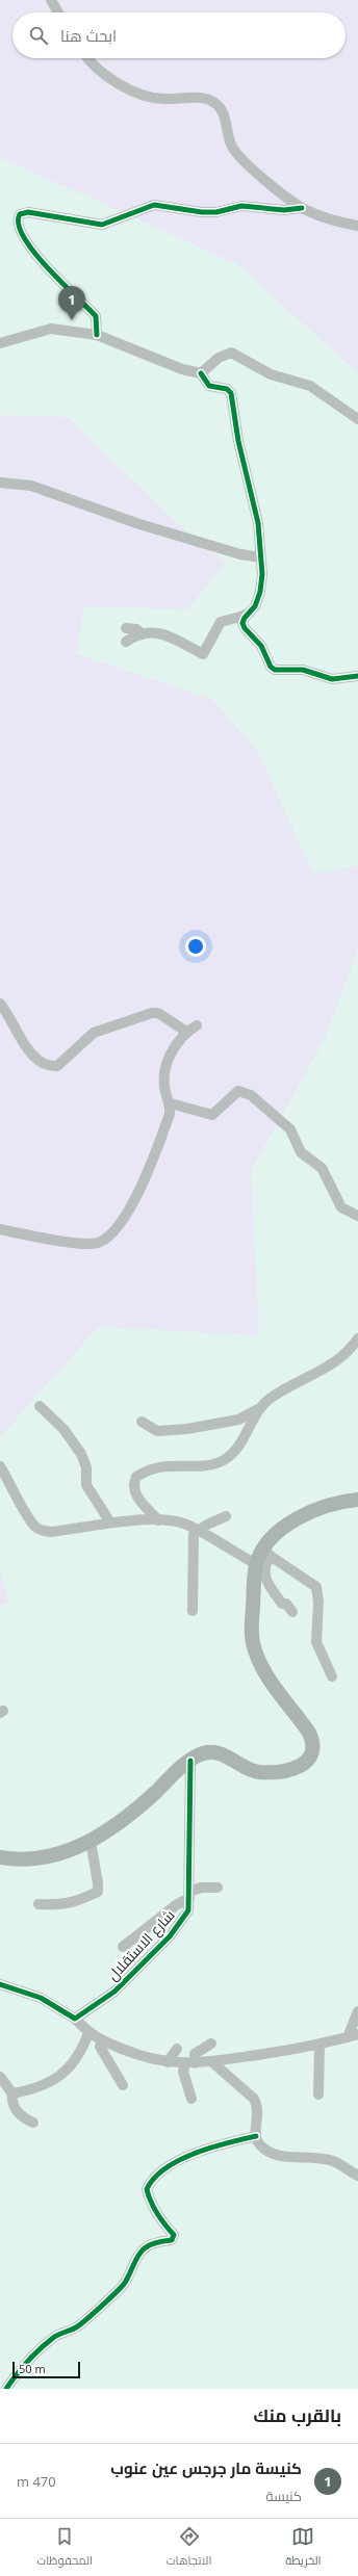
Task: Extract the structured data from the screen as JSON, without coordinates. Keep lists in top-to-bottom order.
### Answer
{
  "streets": {
    "street": ["شارع الاستقلال"]
  },
  "scale_bar": "50 m",
  "page": {
    "search": "ابحث هنا",
    "pins": "1",
    "scale": "50 m",
    "heading": "بالقرب منك",
    "list": [
      {
        "mark": "1",
        "name": "كنيسة مار جرجس عين عنوب",
        "note": "كنيسة",
        "value": "470 m"
      }
    ],
    "nav": ["الخريطة", "الاتجاهات", "المحفوظات"]
  }
}
